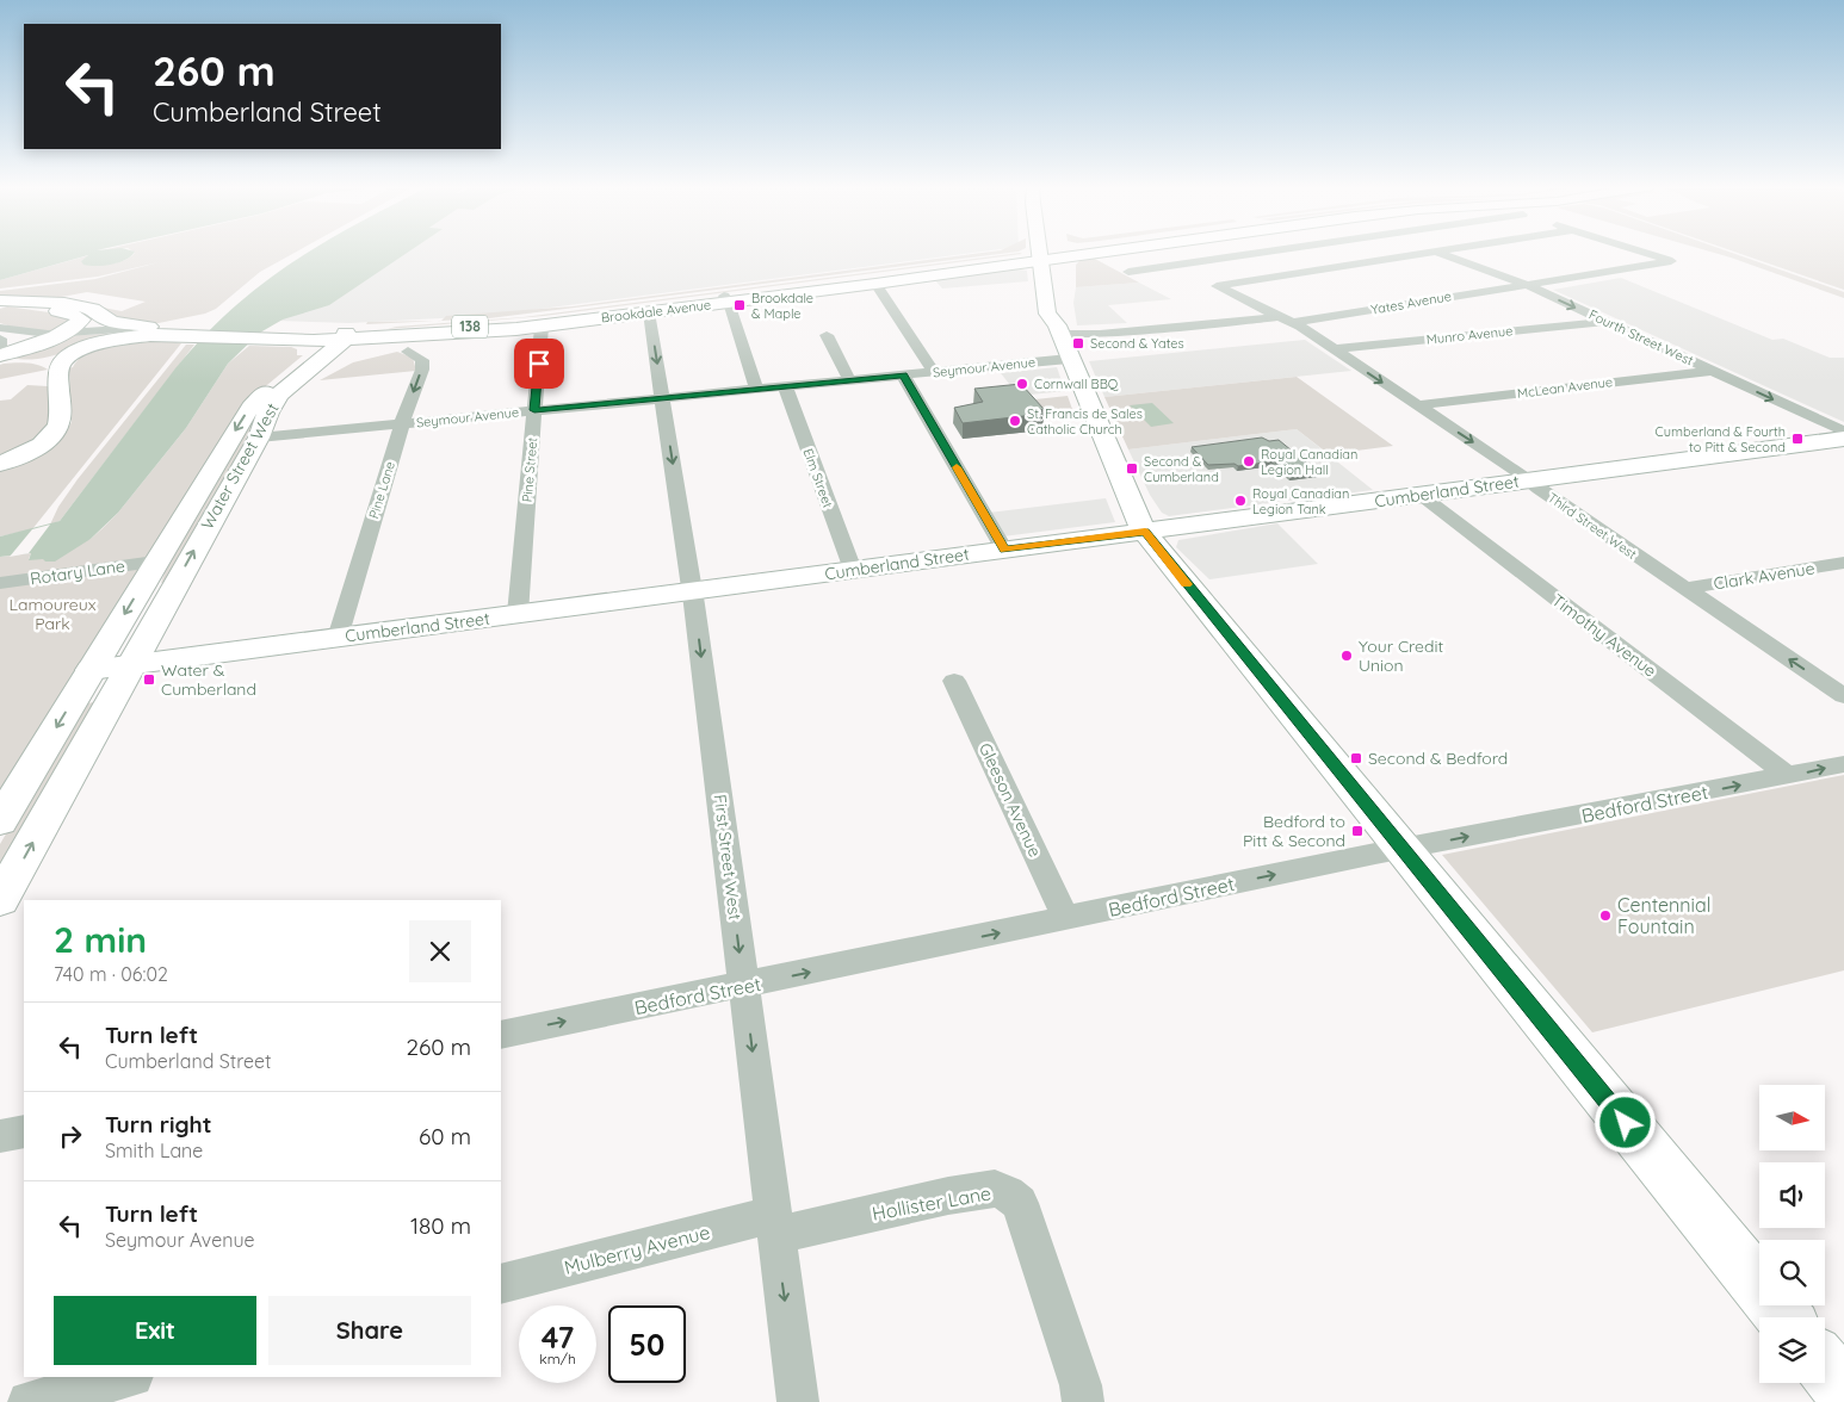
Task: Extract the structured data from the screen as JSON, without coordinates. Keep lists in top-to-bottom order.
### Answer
{
  "streets": {
    "main road": [
      "Brookdale Avenue",
      "138",
      "Water Street West",
      "Cumberland Street"
    ],
    "street": [
      "Yates Avenue",
      "Munro Avenue",
      "Fourth Street West",
      "Seymour Avenue",
      "McLean Avenue",
      "Pine Street",
      "Elm Street",
      "Pine Lane",
      "Third Street West",
      "Rotary Lane",
      "Clark Avenue",
      "Timothy Avenue",
      "Gleeson Avenue",
      "Bedford Street",
      "First Street West",
      "Hollister Lane",
      "Mulberry Avenue"
    ]
  },
  "crossings": [
    ["Yates Avenue", "Fourth Street West"],
    ["Yates Avenue", "Third Street West"],
    ["Brookdale Avenue", "Water Street West"],
    ["Brookdale Avenue", "Pine Street"],
    ["Brookdale Avenue", "First Street West"],
    ["Munro Avenue", "Fourth Street West"],
    ["Munro Avenue", "Third Street West"],
    ["Fourth Street West", "McLean Avenue"],
    ["Seymour Avenue", "Water Street West"],
    ["Seymour Avenue", "Pine Street"],
    ["Seymour Avenue", "Elm Street"],
    ["Seymour Avenue", "Pine Lane"],
    ["Seymour Avenue", "First Street West"],
    ["McLean Avenue", "Third Street West"],
    ["Water Street West", "Cumberland Street"],
    ["Water Street West", "Rotary Lane"],
    ["Pine Street", "Cumberland Street"],
    ["Elm Street", "Cumberland Street"],
    ["Pine Lane", "Cumberland Street"],
    ["Cumberland Street", "Third Street West"],
    ["Cumberland Street", "Timothy Avenue"],
    ["Cumberland Street", "First Street West"],
    ["Third Street West", "Clark Avenue"],
    ["Timothy Avenue", "Bedford Street"],
    ["Gleeson Avenue", "Bedford Street"],
    ["Bedford Street", "First Street West"],
    ["First Street West", "Hollister Lane"],
    ["First Street West", "Mulberry Avenue"],
    ["Hollister Lane", "Mulberry Avenue"]
  ],
  "one_way": ["Fourth Street West", "Bedford Street", "First Street West"],
  "parks": ["Lamoureux Park"],
  "places": {
    "transit": [
      "Brookdale & Maple",
      "Second & Yates",
      "Cumberland & Fourth to Pitt & Second",
      "Second & Cumberland",
      "Water & Cumberland",
      "Second & Bedford",
      "Bedford to Pitt & Second"
    ],
    "other": [
      "Cornwall BBQ",
      "St. Francis de Sales Catholic Church",
      "Royal Canadian Legion Hall",
      "Royal Canadian Legion Tank",
      "Your Credit Union",
      "Centennial Fountain"
    ]
  },
  "north": "right",
  "page": {
    "turn": ["260 m", "Cumberland Street"],
    "heading": ["2 min", "740 m · 06:02"],
    "list": [
      {
        "name": "Turn left",
        "note": "Cumberland Street",
        "value": "260 m"
      },
      {
        "name": "Turn right",
        "note": "Smith Lane",
        "value": "60 m"
      },
      {
        "name": "Turn left",
        "note": "Seymour Avenue",
        "value": "180 m"
      }
    ],
    "buttons": ["Exit", "Share"],
    "speed": "47 km/h",
    "limit": "50"
  }
}
